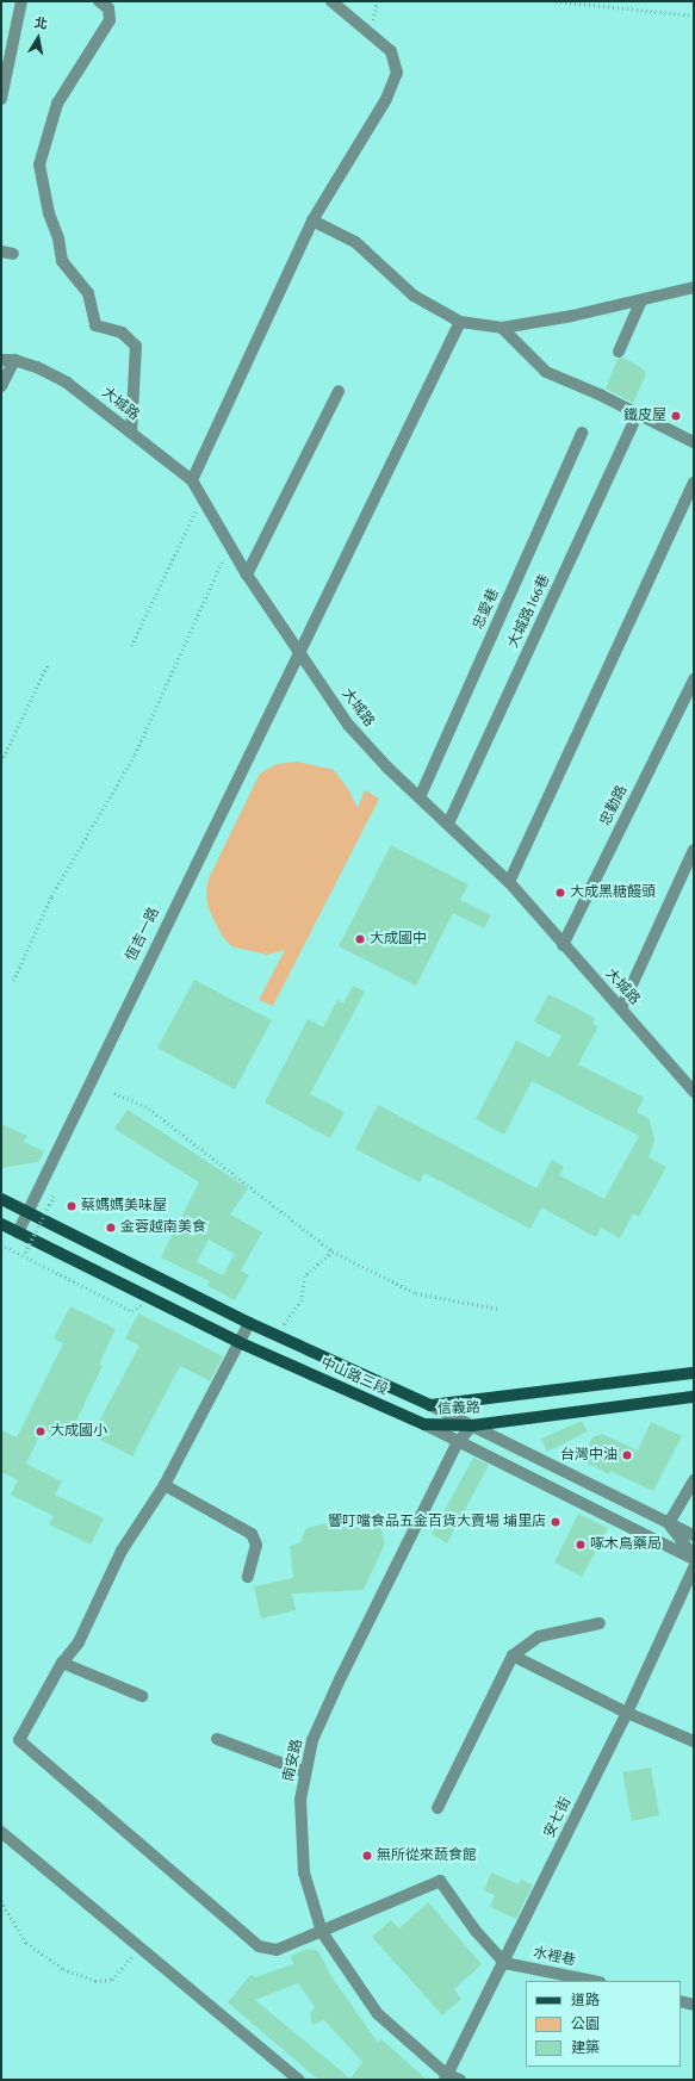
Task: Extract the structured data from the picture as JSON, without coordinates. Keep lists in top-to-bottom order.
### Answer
{
  "streets": {
    "main road": ["中山路三段", "信義路"],
    "street": [
      "大城路",
      "忠愛巷",
      "大城路166巷",
      "忠勤路",
      "恆吉一路",
      "南安路",
      "安七街",
      "水裡巷"
    ]
  },
  "crossings": [
    ["大城路", "忠愛巷"],
    ["大城路", "大城路166巷"],
    ["大城路", "忠勤路"],
    ["大城路", "恆吉一路"],
    ["恆吉一路", "中山路三段"],
    ["中山路三段", "信義路"],
    ["中山路三段", "南安路"],
    ["信義路", "南安路"],
    ["南安路", "安七街"],
    ["安七街", "水裡巷"]
  ],
  "places": [
    "鐵皮屋",
    "大成黑糖饅頭",
    "大成國中",
    "蔡媽媽美味屋",
    "金蓉越南美食",
    "大成國小",
    "台灣中油",
    "響叮噹食品五金百貨大賣場 埔里店",
    "啄木鳥藥局",
    "無所從來蔬食館"
  ],
  "legend": ["道路", "公園", "建築"],
  "north": "top"
}
